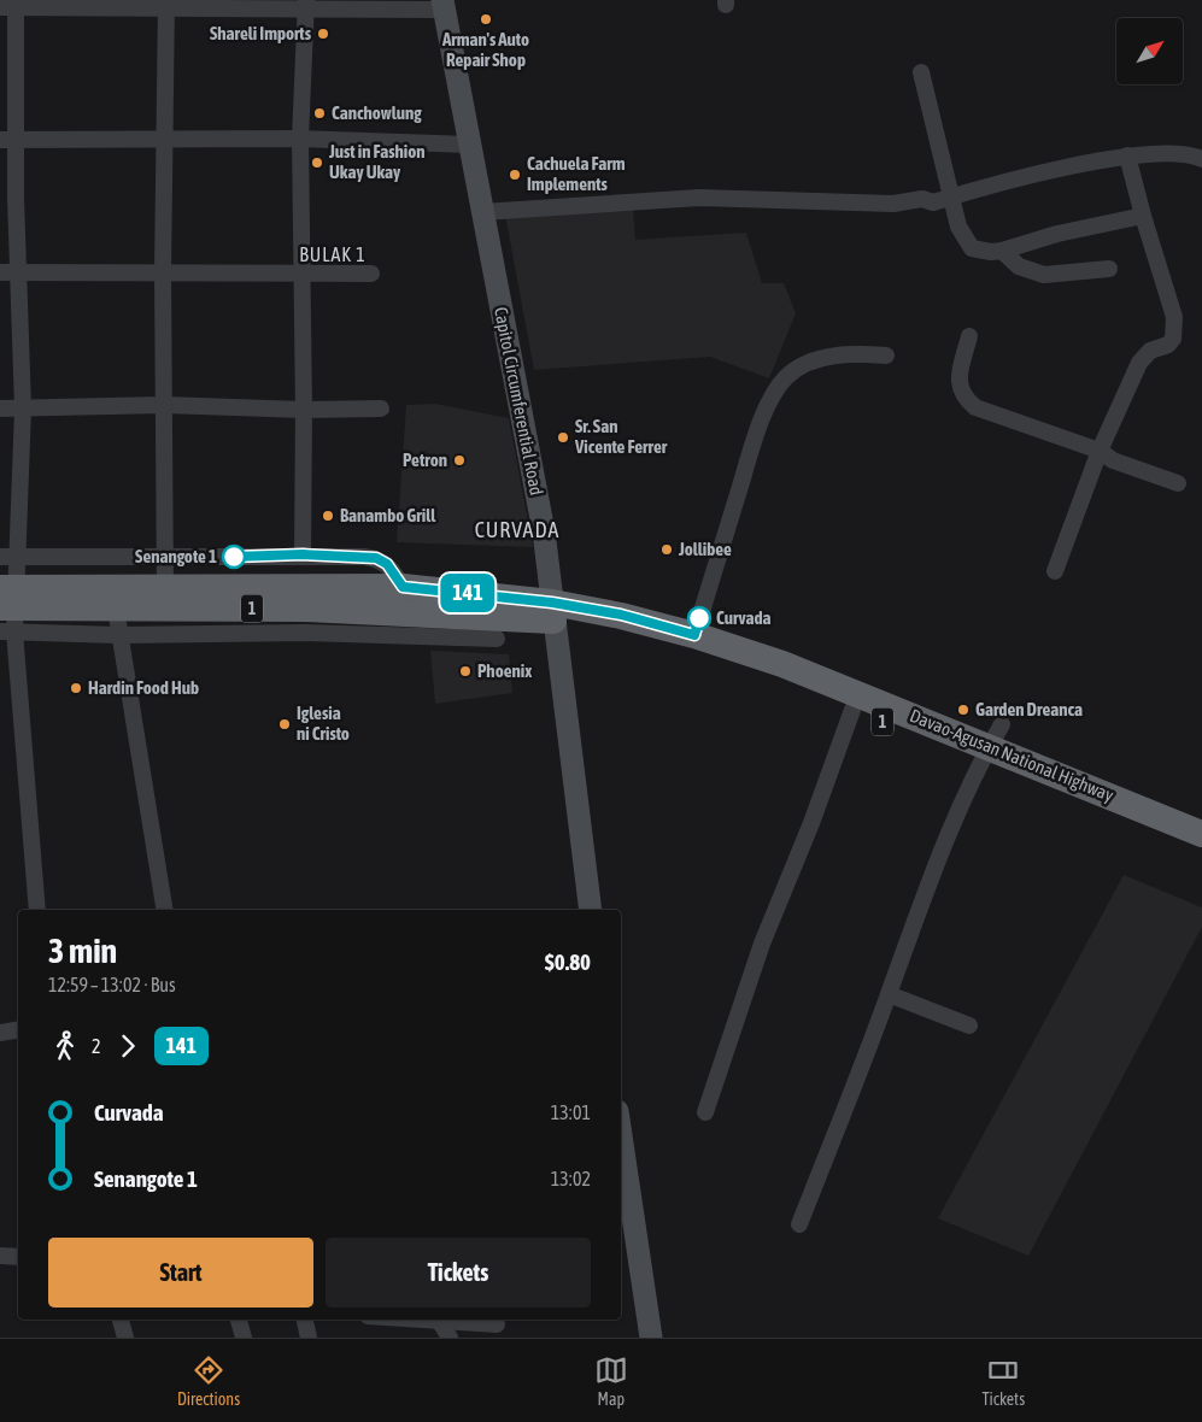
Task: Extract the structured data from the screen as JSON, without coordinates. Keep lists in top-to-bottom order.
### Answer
{
  "streets": {
    "highway": ["1", "Davao-Agusan National Highway"],
    "main road": ["Capitol Circumferential Road"]
  },
  "crossings": [
    ["Capitol Circumferential Road", "Davao-Agusan National Highway"]
  ],
  "districts": ["BULAK 1", "CURVADA"],
  "places": [
    "Arman's Auto Repair Shop",
    "Shareli Imports",
    "Canchowlung",
    "Just in Fashion Ukay Ukay",
    "Cachuela Farm Implements",
    "Sr. San Vicente Ferrer",
    "Petron",
    "Banambo Grill",
    "Jollibee",
    "Senangote 1",
    "Curvada",
    "Phoenix",
    "Hardin Food Hub",
    "Garden Dreanca",
    "Iglesia ni Cristo"
  ],
  "lines": ["bus line 141"],
  "north": "top right",
  "page": {
    "on_map": "141",
    "heading": ["3 min", "12:59 – 13:02 · Bus", "$0.80"],
    "legs": ["2", "141"],
    "list": [
      {
        "name": "Curvada",
        "value": "13:01"
      },
      {
        "name": "Senangote 1",
        "value": "13:02"
      }
    ],
    "buttons": ["Start", "Tickets"],
    "tabs": ["Directions", "Map", "Tickets"]
  }
}
